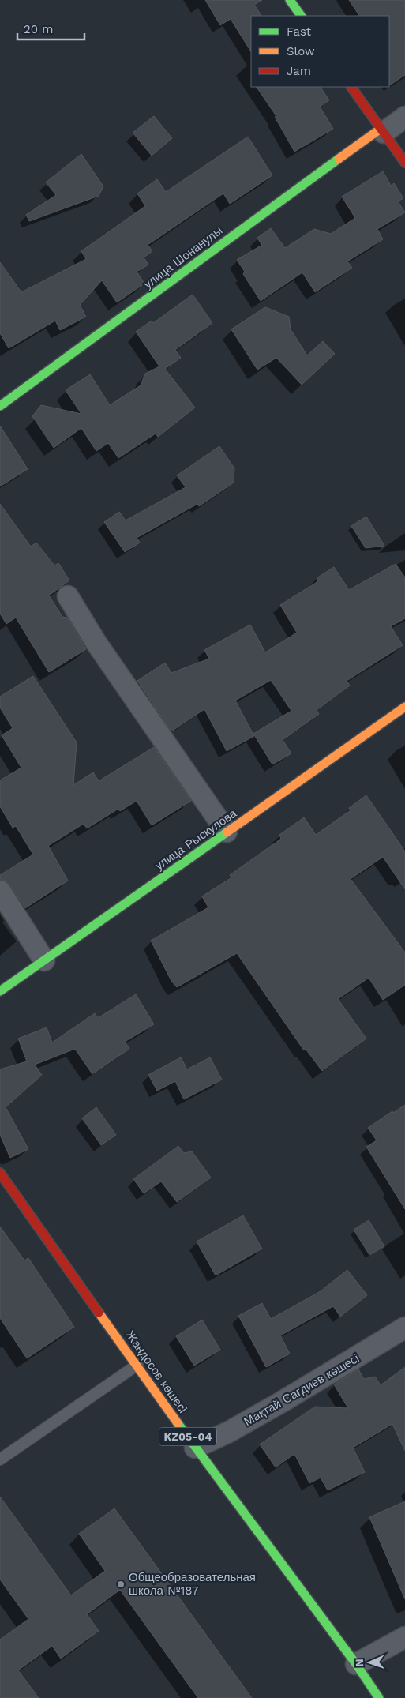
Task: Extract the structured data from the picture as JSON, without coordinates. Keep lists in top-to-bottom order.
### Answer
{
  "streets": {
    "street": [
      "улица Шонанулы",
      "улица Рыскулова",
      "Жандосов көшесі",
      "Мақтай Сағдиев көшесі",
      "KZ05-04"
    ]
  },
  "crossings": [
    ["Жандосов көшесі", "Мақтай Сағдиев көшесі"]
  ],
  "places": ["Общеобразовательная школа №187"],
  "legend": ["Fast", "Slow", "Jam"],
  "scale_bar": "20 m",
  "north": "left"
}
